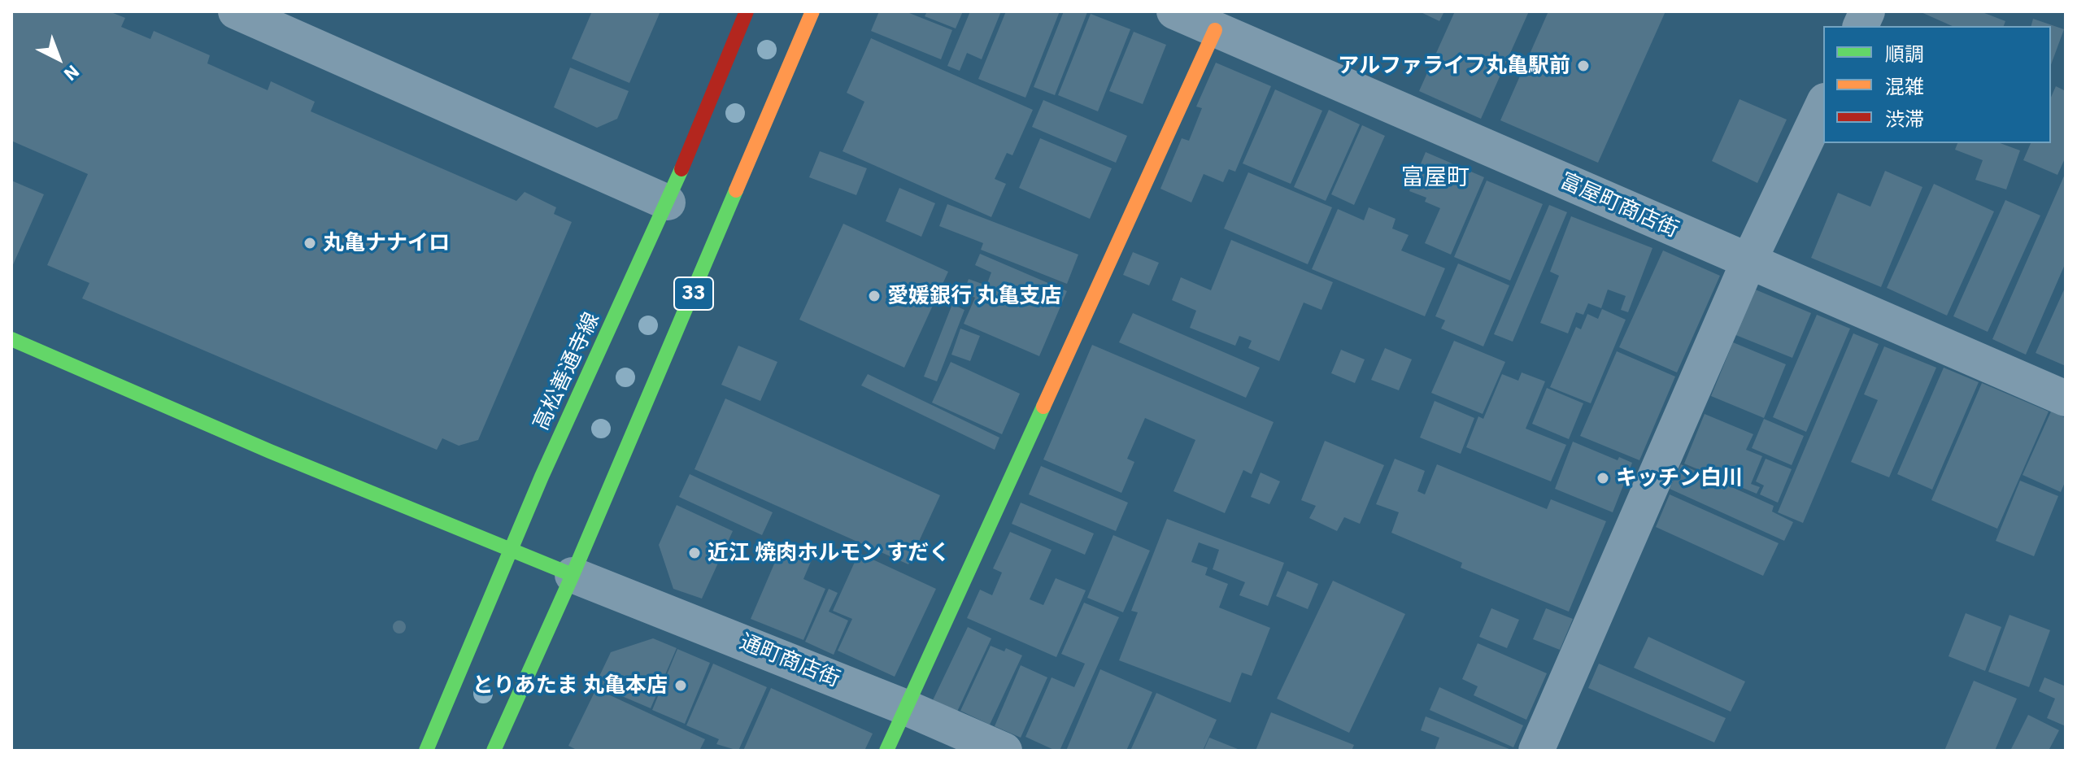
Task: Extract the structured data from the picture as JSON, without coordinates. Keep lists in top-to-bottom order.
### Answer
{
  "streets": {
    "main road": ["33", "高松善通寺線"],
    "street": ["富屋町商店街", "通町商店街"]
  },
  "crossings": [
    ["33", "通町商店街"]
  ],
  "districts": ["富屋町"],
  "places": [
    "アルファライフ丸亀駅前",
    "丸亀ナナイロ",
    "愛媛銀行 丸亀支店",
    "キッチン白川",
    "近江 焼肉ホルモン すだく",
    "とりあたま 丸亀本店"
  ],
  "legend": ["順調", "混雑", "渋滞"],
  "north": "bottom right"
}
